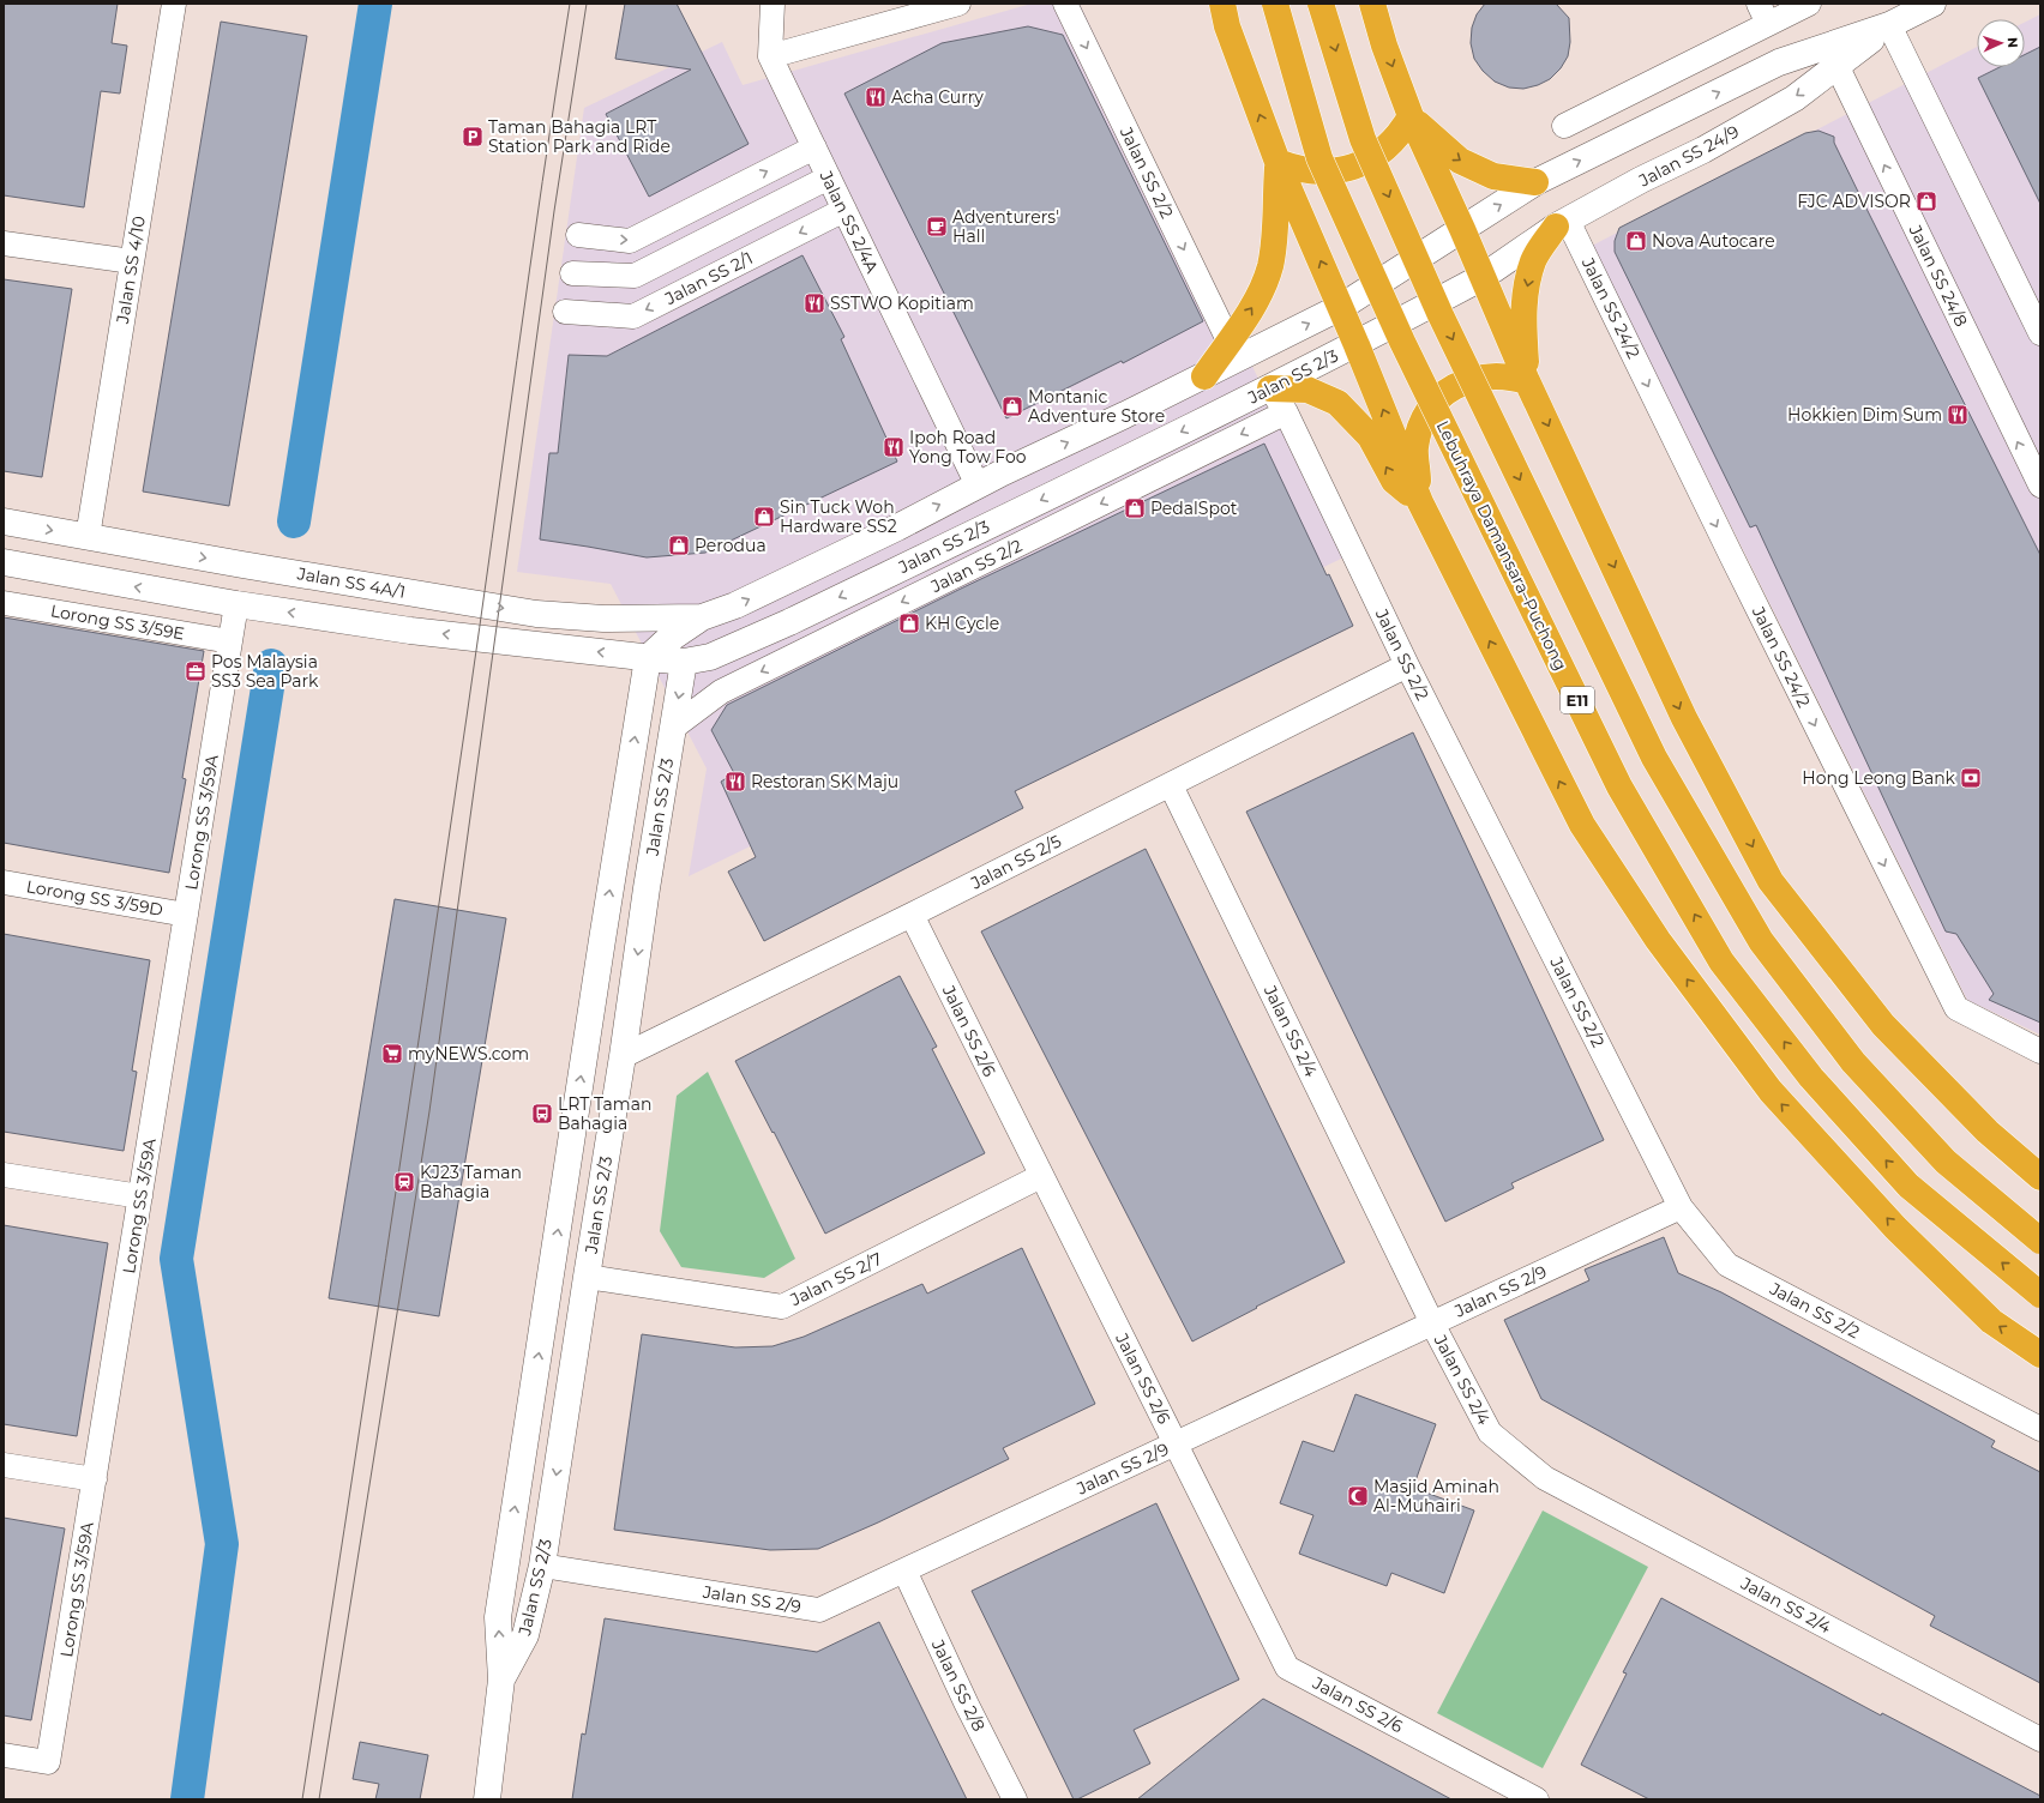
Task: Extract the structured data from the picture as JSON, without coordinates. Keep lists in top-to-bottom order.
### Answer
{
  "streets": {
    "highway": ["Lebuhraya Damansara–Puchong", "E11"],
    "main road": ["Jalan SS 24/9", "Jalan SS 2/3", "Jalan SS 4A/1"],
    "street": [
      "Jalan SS 2/2",
      "Jalan SS 2/4A",
      "Jalan SS 4/10",
      "Jalan SS 24/8",
      "Jalan SS 2/1",
      "Jalan SS 24/2",
      "Lorong SS 3/59E",
      "Lorong SS 3/59A",
      "Jalan SS 2/5",
      "Lorong SS 3/59D",
      "Jalan SS 2/6",
      "Jalan SS 2/4",
      "Jalan SS 2/7",
      "Jalan SS 2/9",
      "Jalan SS 2/8"
    ]
  },
  "crossings": [
    ["Jalan SS 24/9", "Jalan SS 24/8"],
    ["Jalan SS 24/9", "Jalan SS 24/2"],
    ["Jalan SS 24/9", "Jalan SS 2/3"],
    ["Jalan SS 2/2", "Jalan SS 2/3"],
    ["Jalan SS 2/2", "Jalan SS 2/5"],
    ["Jalan SS 2/2", "Jalan SS 2/9"],
    ["Jalan SS 2/4A", "Jalan SS 2/1"],
    ["Jalan SS 4/10", "Jalan SS 4A/1"],
    ["Jalan SS 2/3", "Jalan SS 2/5"],
    ["Jalan SS 2/3", "Jalan SS 2/7"],
    ["Jalan SS 2/3", "Jalan SS 2/9"],
    ["Lorong SS 3/59E", "Lorong SS 3/59A"],
    ["Lorong SS 3/59A", "Lorong SS 3/59D"],
    ["Jalan SS 2/5", "Jalan SS 2/6"],
    ["Jalan SS 2/5", "Jalan SS 2/4"],
    ["Jalan SS 2/6", "Jalan SS 2/7"],
    ["Jalan SS 2/6", "Jalan SS 2/9"],
    ["Jalan SS 2/4", "Jalan SS 2/9"],
    ["Jalan SS 2/9", "Jalan SS 2/8"]
  ],
  "one_way": ["Jalan SS 24/2"],
  "places": {
    "restaurant": [
      "Acha Curry",
      "SSTWO Kopitiam",
      "Hokkien Dim Sum",
      "Ipoh Road Yong Tow Foo",
      "Restoran SK Maju"
    ],
    "parking": ["Taman Bahagia LRT Station Park and Ride"],
    "shop": [
      "FJC ADVISOR",
      "Nova Autocare",
      "Montanic Adventure Store",
      "PedalSpot",
      "Sin Tuck Woh Hardware SS2",
      "Perodua",
      "KH Cycle"
    ],
    "cafe": ["Adventurers' Hall"],
    "office": ["Pos Malaysia SS3 Sea Park"],
    "bank": ["Hong Leong Bank"],
    "supermarket": ["myNEWS.com"],
    "bus stop": ["LRT Taman Bahagia"],
    "station": ["KJ23 Taman Bahagia"],
    "mosque": ["Masjid Aminah Al-Muhairi"]
  },
  "north": "right"
}
